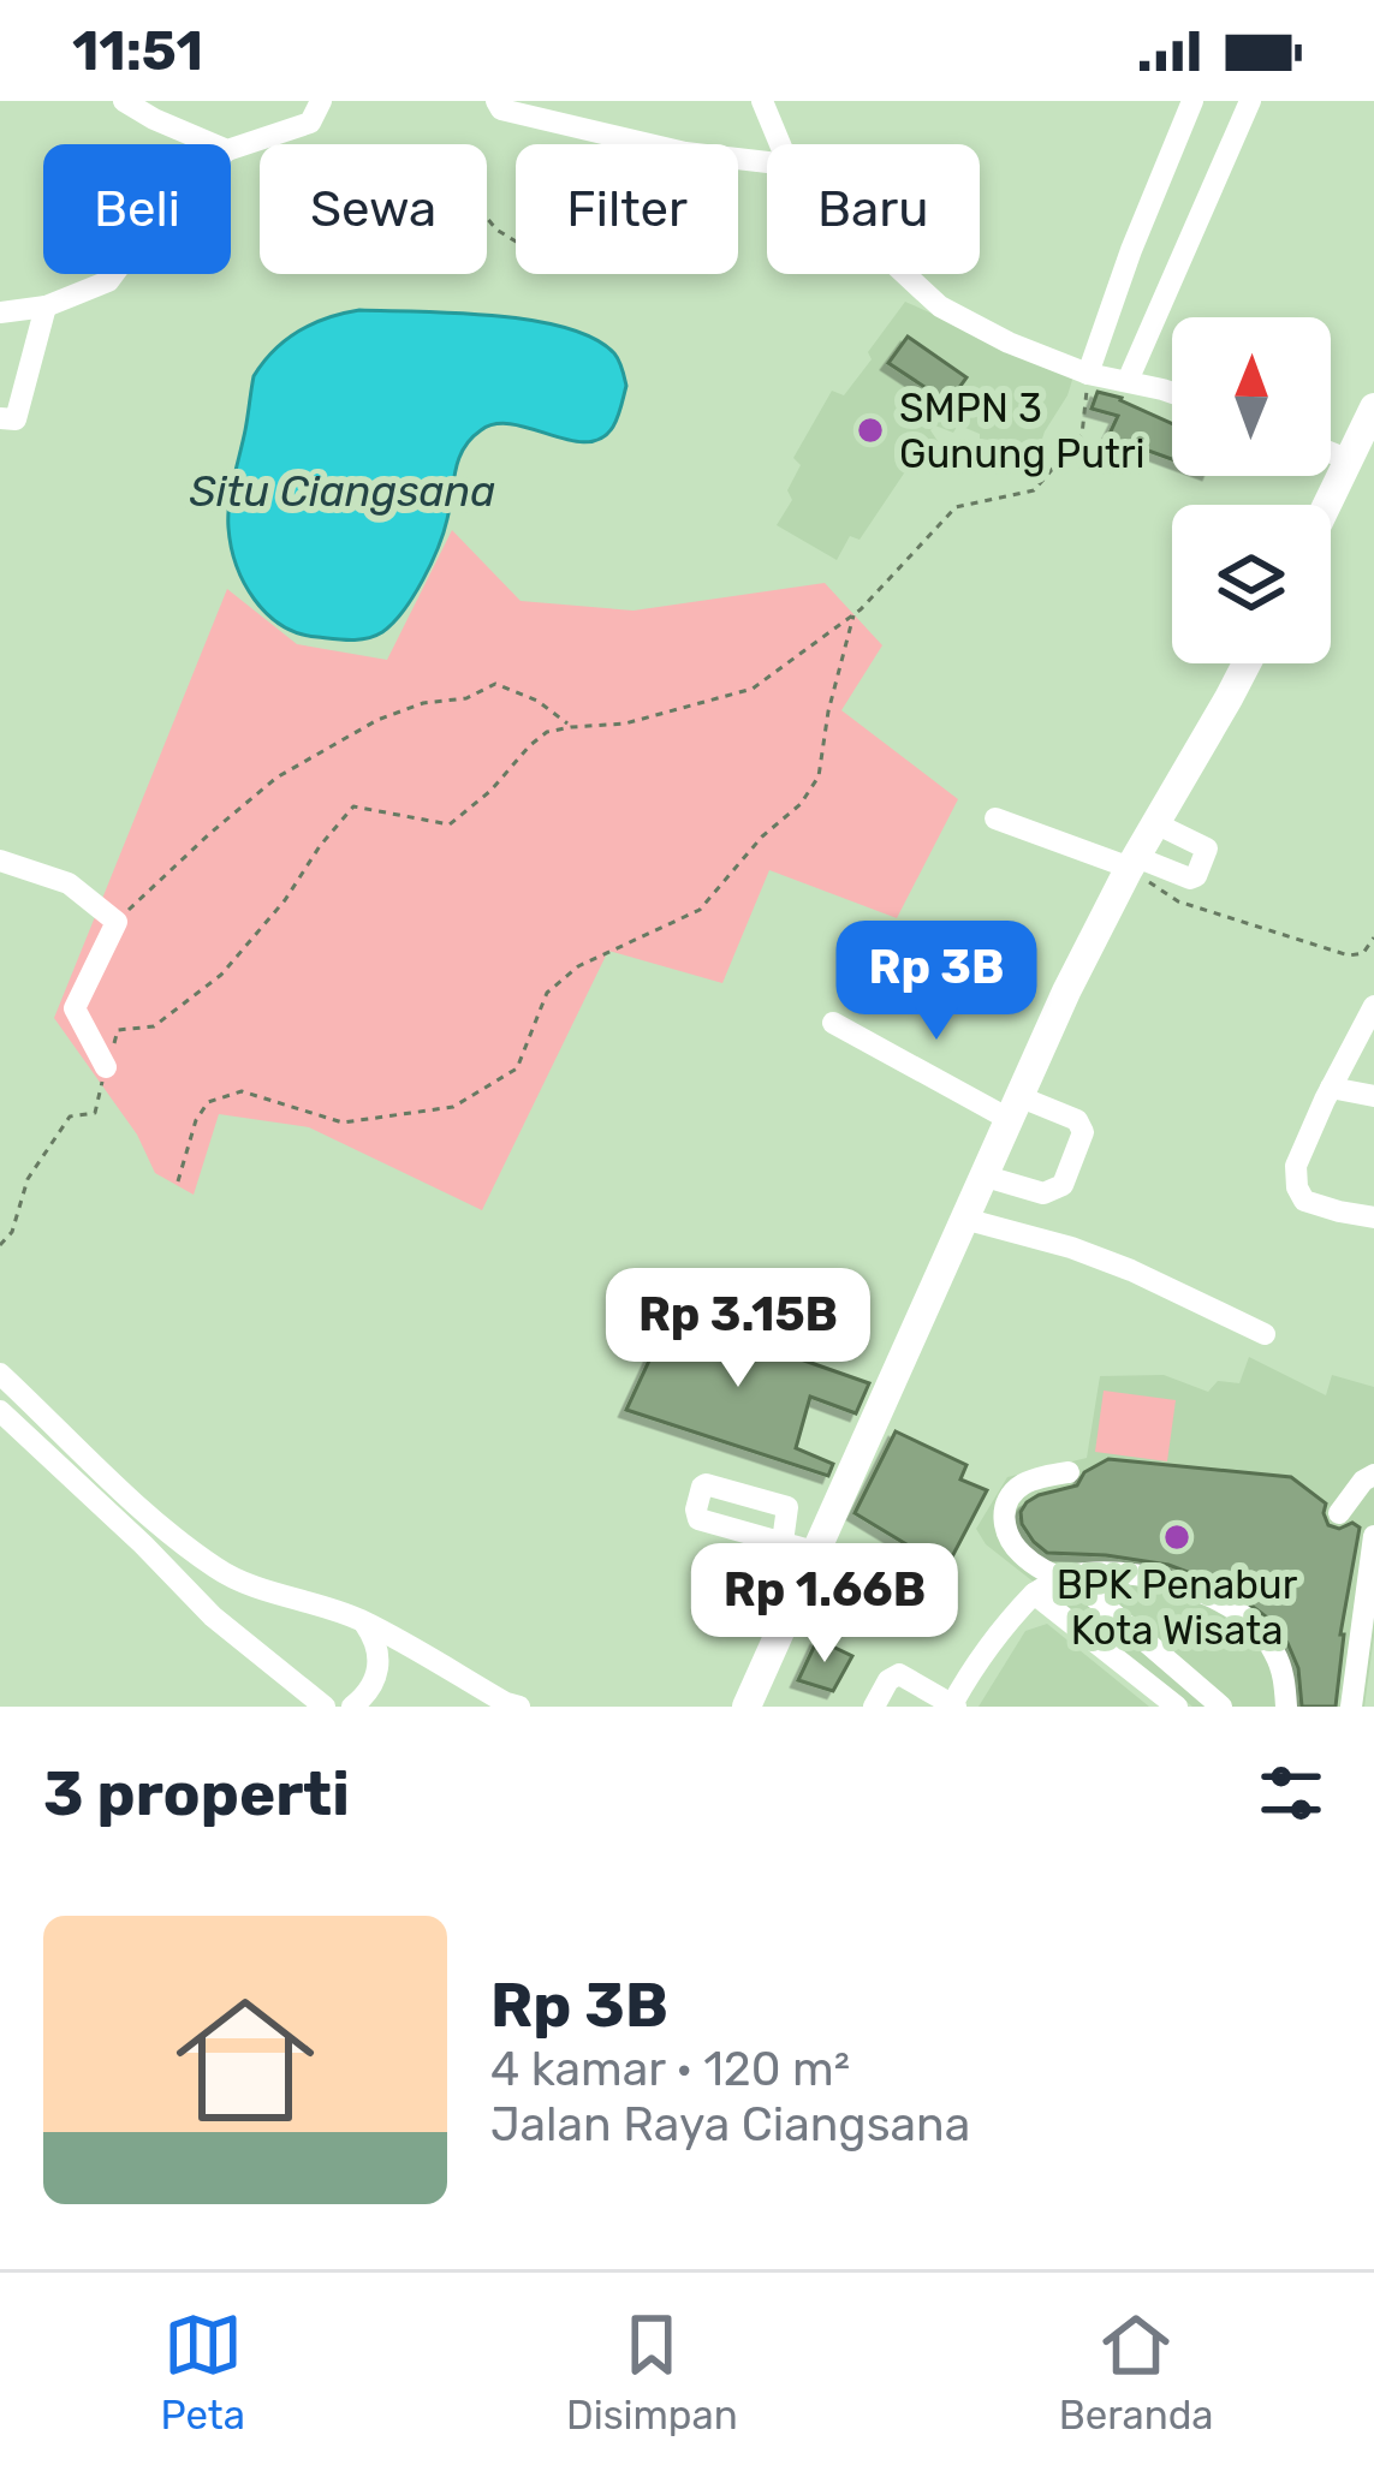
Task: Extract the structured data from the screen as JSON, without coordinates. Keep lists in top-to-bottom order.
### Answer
{
  "water": ["Situ Ciangsana"],
  "places": ["SMPN 3 Gunung Putri", "BPK Penabur Kota Wisata"],
  "north": "top",
  "page": {
    "status": "11:51",
    "chip": [
      "Beli",
      "Sewa",
      "Filter",
      "Baru"
    ],
    "price": ["Rp 3B", "Rp 3.15B", "Rp 1.66B"],
    "heading": "3 properti",
    "list": [
      {
        "name": "Rp 3B",
        "note": "4 kamar · 120 m² · Jalan Raya Ciangsana"
      }
    ],
    "tabs": ["Peta", "Disimpan", "Beranda"]
  }
}
